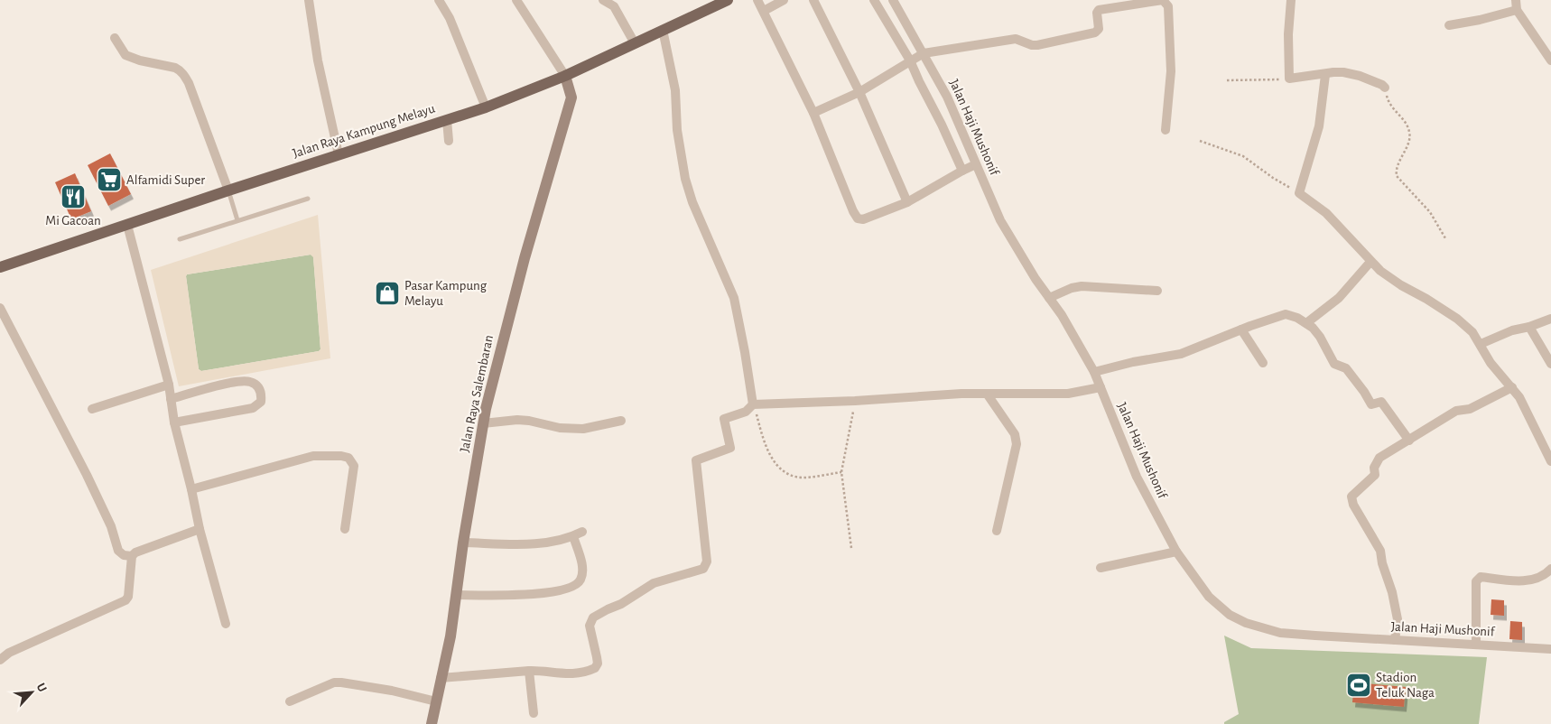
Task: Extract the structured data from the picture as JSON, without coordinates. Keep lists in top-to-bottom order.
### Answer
{
  "streets": {
    "main road": ["Jalan Raya Kampung Melayu", "Jalan Raya Salembaran"],
    "street": ["Jalan Haji Mushonif"]
  },
  "crossings": [
    ["Jalan Raya Kampung Melayu", "Jalan Raya Salembaran"]
  ],
  "places": {
    "supermarket": ["Alfamidi Super"],
    "restaurant": ["Mi Gacoan"],
    "shop": ["Pasar Kampung Melayu"],
    "sports": ["Stadion Teluk Naga"]
  },
  "north": "top right"
}
